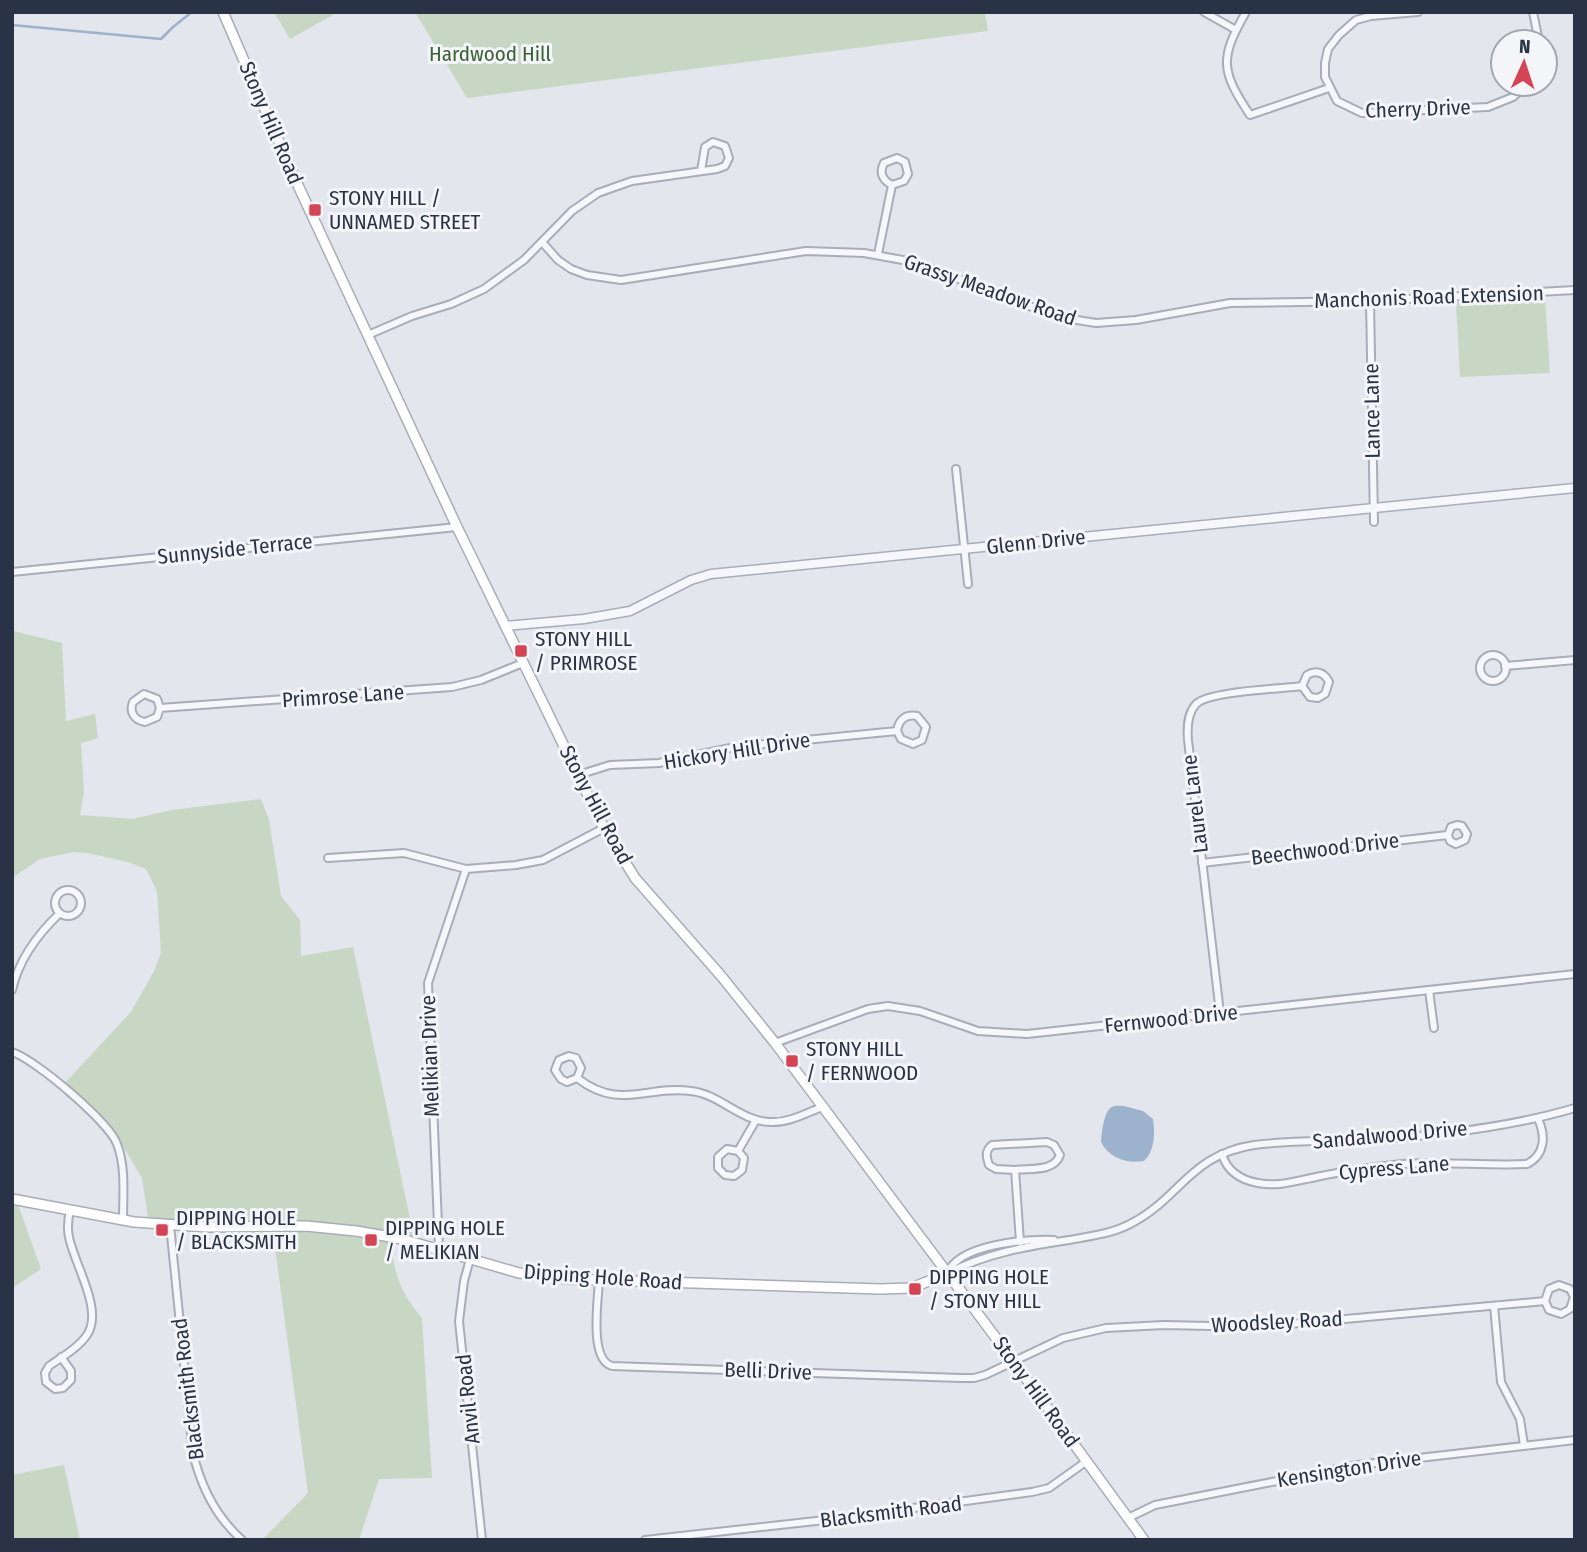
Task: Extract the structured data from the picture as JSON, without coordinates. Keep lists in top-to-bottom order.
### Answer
{
  "streets": {
    "main road": ["Stony Hill Road", "Dipping Hole Road"],
    "street": [
      "Cherry Drive",
      "Grassy Meadow Road",
      "Manchonis Road Extension",
      "Lance Lane",
      "Glenn Drive",
      "Sunnyside Terrace",
      "Primrose Lane",
      "Hickory Hill Drive",
      "Laurel Lane",
      "Beechwood Drive",
      "Fernwood Drive",
      "Melikian Drive",
      "Sandalwood Drive",
      "Cypress Lane",
      "Woodsley Road",
      "Belli Drive",
      "Blacksmith Road",
      "Anvil Road",
      "Kensington Drive"
    ]
  },
  "crossings": [
    ["Stony Hill Road", "Glenn Drive"],
    ["Stony Hill Road", "Sunnyside Terrace"],
    ["Stony Hill Road", "Primrose Lane"],
    ["Stony Hill Road", "Hickory Hill Drive"],
    ["Stony Hill Road", "Fernwood Drive"],
    ["Stony Hill Road", "Dipping Hole Road"],
    ["Stony Hill Road", "Woodsley Road"],
    ["Stony Hill Road", "Belli Drive"],
    ["Stony Hill Road", "Blacksmith Road"],
    ["Stony Hill Road", "Kensington Drive"],
    ["Grassy Meadow Road", "Manchonis Road Extension"],
    ["Manchonis Road Extension", "Lance Lane"],
    ["Lance Lane", "Glenn Drive"],
    ["Laurel Lane", "Beechwood Drive"],
    ["Laurel Lane", "Fernwood Drive"],
    ["Melikian Drive", "Dipping Hole Road"],
    ["Sandalwood Drive", "Cypress Lane"],
    ["Dipping Hole Road", "Belli Drive"],
    ["Dipping Hole Road", "Blacksmith Road"],
    ["Dipping Hole Road", "Anvil Road"],
    ["Woodsley Road", "Belli Drive"]
  ],
  "parks": ["Hardwood Hill"],
  "places": {
    "transit": [
      "STONY HILL / UNNAMED STREET",
      "STONY HILL / PRIMROSE",
      "STONY HILL / FERNWOOD",
      "DIPPING HOLE / BLACKSMITH",
      "DIPPING HOLE / MELIKIAN",
      "DIPPING HOLE / STONY HILL"
    ]
  },
  "north": "top"
}
